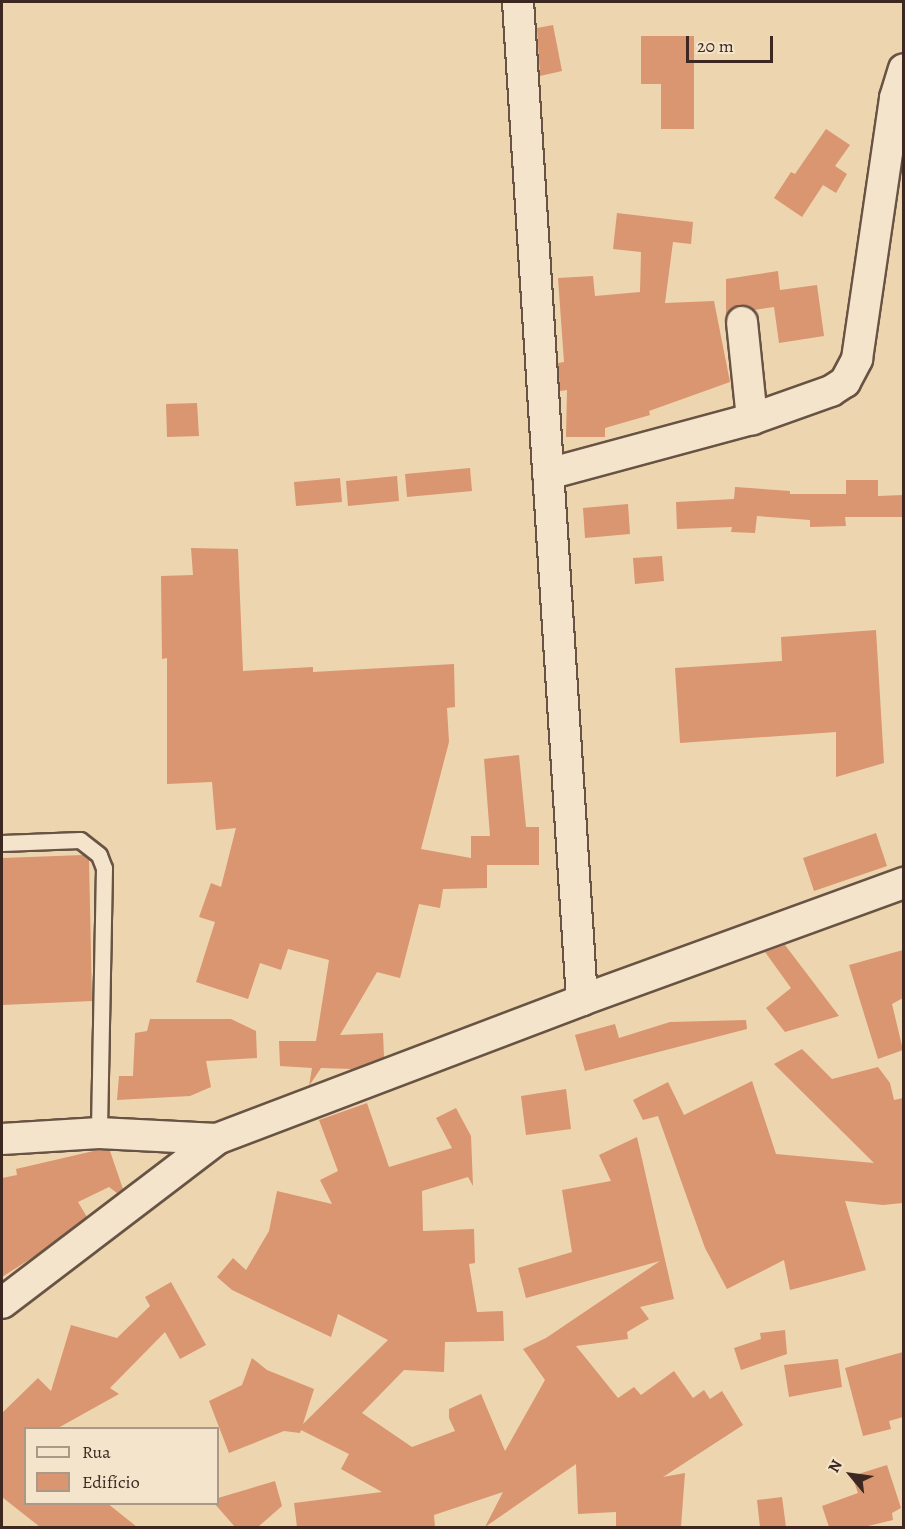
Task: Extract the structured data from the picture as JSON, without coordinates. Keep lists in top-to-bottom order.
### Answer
{
  "legend": ["Rua", "Edifício"],
  "scale_bar": "20 m",
  "north": "top left"
}
